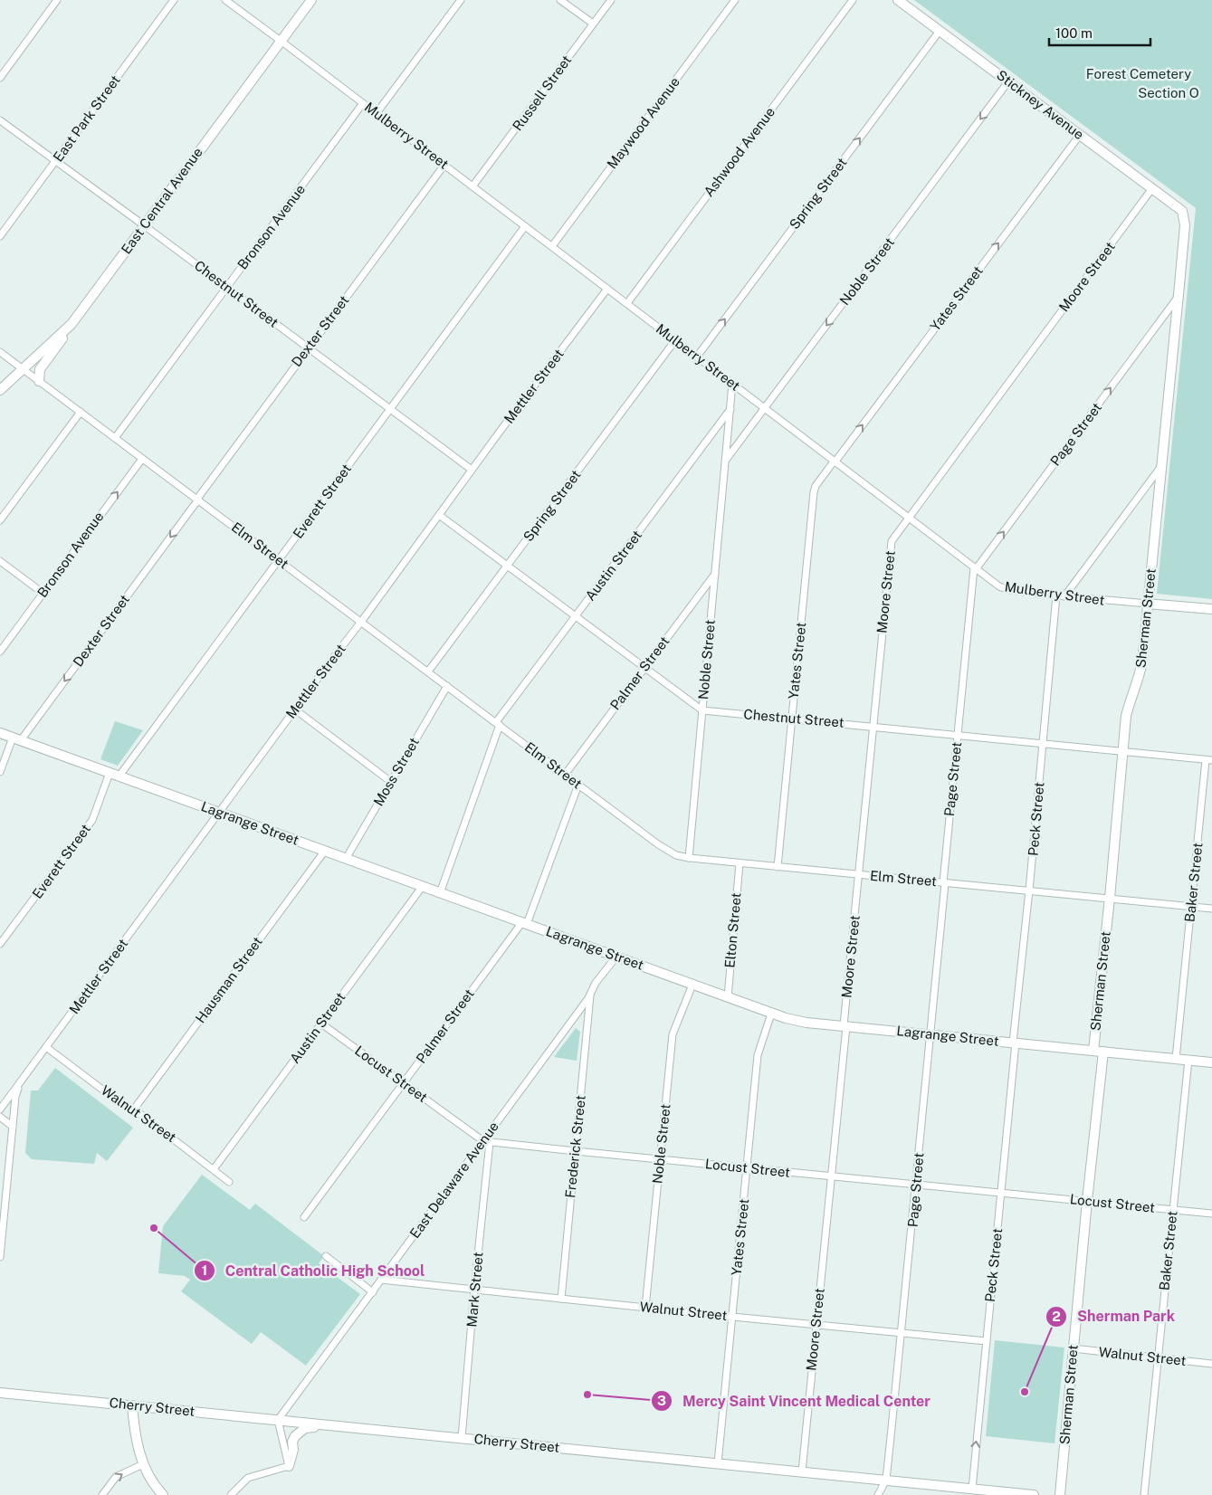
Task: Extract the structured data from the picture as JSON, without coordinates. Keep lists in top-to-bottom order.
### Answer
{
  "streets": {
    "street": [
      "Russell Street",
      "Stickney Avenue",
      "East Park Street",
      "Maywood Avenue",
      "Mulberry Street",
      "Ashwood Avenue",
      "Spring Street",
      "East Central Avenue",
      "Bronson Avenue",
      "Noble Street",
      "Moore Street",
      "Chestnut Street",
      "Yates Street",
      "Dexter Street",
      "Mettler Street",
      "Page Street",
      "Everett Street",
      "Elm Street",
      "Austin Street",
      "Sherman Street",
      "Palmer Street",
      "Moss Street",
      "Peck Street",
      "Lagrange Street",
      "Baker Street",
      "Elton Street",
      "Hausman Street",
      "Locust Street",
      "Walnut Street",
      "Frederick Street",
      "East Delaware Avenue",
      "Mark Street",
      "Cherry Street"
    ]
  },
  "crossings": [
    ["Russell Street", "Mulberry Street"],
    ["Stickney Avenue", "Spring Street"],
    ["Stickney Avenue", "Noble Street"],
    ["Stickney Avenue", "Moore Street"],
    ["Stickney Avenue", "Yates Street"],
    ["Stickney Avenue", "Sherman Street"],
    ["East Park Street", "Chestnut Street"],
    ["Maywood Avenue", "Mulberry Street"],
    ["Mulberry Street", "Ashwood Avenue"],
    ["Mulberry Street", "Spring Street"],
    ["Mulberry Street", "East Central Avenue"],
    ["Mulberry Street", "Bronson Avenue"],
    ["Mulberry Street", "Noble Street"],
    ["Mulberry Street", "Moore Street"],
    ["Mulberry Street", "Yates Street"],
    ["Mulberry Street", "Dexter Street"],
    ["Mulberry Street", "Mettler Street"],
    ["Mulberry Street", "Page Street"],
    ["Mulberry Street", "Everett Street"],
    ["Mulberry Street", "Sherman Street"],
    ["Mulberry Street", "Peck Street"],
    ["Spring Street", "Elm Street"],
    ["East Central Avenue", "Chestnut Street"],
    ["East Central Avenue", "Elm Street"],
    ["Bronson Avenue", "Chestnut Street"],
    ["Bronson Avenue", "Elm Street"],
    ["Noble Street", "Chestnut Street"],
    ["Noble Street", "Elm Street"],
    ["Noble Street", "Austin Street"],
    ["Noble Street", "Palmer Street"],
    ["Noble Street", "Lagrange Street"],
    ["Noble Street", "Locust Street"],
    ["Noble Street", "Walnut Street"],
    ["Moore Street", "Chestnut Street"],
    ["Moore Street", "Elm Street"],
    ["Moore Street", "Lagrange Street"],
    ["Moore Street", "Locust Street"],
    ["Moore Street", "Walnut Street"],
    ["Moore Street", "Cherry Street"],
    ["Chestnut Street", "Yates Street"],
    ["Chestnut Street", "Dexter Street"],
    ["Chestnut Street", "Mettler Street"],
    ["Chestnut Street", "Page Street"],
    ["Chestnut Street", "Everett Street"],
    ["Chestnut Street", "Sherman Street"],
    ["Chestnut Street", "Peck Street"],
    ["Chestnut Street", "Baker Street"],
    ["Yates Street", "Elm Street"],
    ["Yates Street", "Lagrange Street"],
    ["Yates Street", "Locust Street"],
    ["Yates Street", "Walnut Street"],
    ["Yates Street", "Cherry Street"],
    ["Dexter Street", "Elm Street"],
    ["Dexter Street", "Lagrange Street"],
    ["Mettler Street", "Elm Street"],
    ["Mettler Street", "Lagrange Street"],
    ["Mettler Street", "Walnut Street"],
    ["Page Street", "Elm Street"],
    ["Page Street", "Sherman Street"],
    ["Page Street", "Lagrange Street"],
    ["Page Street", "Locust Street"],
    ["Page Street", "Walnut Street"],
    ["Page Street", "Cherry Street"],
    ["Everett Street", "Elm Street"],
    ["Everett Street", "Lagrange Street"],
    ["Elm Street", "Austin Street"],
    ["Elm Street", "Sherman Street"],
    ["Elm Street", "Palmer Street"],
    ["Elm Street", "Moss Street"],
    ["Elm Street", "Peck Street"],
    ["Elm Street", "Baker Street"],
    ["Elm Street", "Elton Street"],
    ["Austin Street", "Lagrange Street"],
    ["Austin Street", "Locust Street"],
    ["Austin Street", "Walnut Street"],
    ["Sherman Street", "Lagrange Street"],
    ["Sherman Street", "Locust Street"],
    ["Sherman Street", "Walnut Street"],
    ["Palmer Street", "Lagrange Street"],
    ["Palmer Street", "Locust Street"],
    ["Moss Street", "Lagrange Street"],
    ["Peck Street", "Lagrange Street"],
    ["Peck Street", "Locust Street"],
    ["Peck Street", "Walnut Street"],
    ["Peck Street", "Cherry Street"],
    ["Lagrange Street", "Baker Street"],
    ["Lagrange Street", "Elton Street"],
    ["Lagrange Street", "Hausman Street"],
    ["Lagrange Street", "East Delaware Avenue"],
    ["Baker Street", "Locust Street"],
    ["Baker Street", "Walnut Street"],
    ["Hausman Street", "Walnut Street"],
    ["Locust Street", "Frederick Street"],
    ["Locust Street", "East Delaware Avenue"],
    ["Locust Street", "Mark Street"],
    ["Walnut Street", "Frederick Street"],
    ["Walnut Street", "East Delaware Avenue"],
    ["Walnut Street", "Mark Street"],
    ["Frederick Street", "East Delaware Avenue"],
    ["East Delaware Avenue", "Mark Street"],
    ["East Delaware Avenue", "Cherry Street"],
    ["Mark Street", "Cherry Street"]
  ],
  "one_way": ["Spring Street", "Dexter Street"],
  "parks": ["Forest Cemetery", "Section O"],
  "places": ["Central Catholic High School", "Sherman Park", "Mercy Saint Vincent Medical Center"],
  "scale_bar": "100 m"
}
